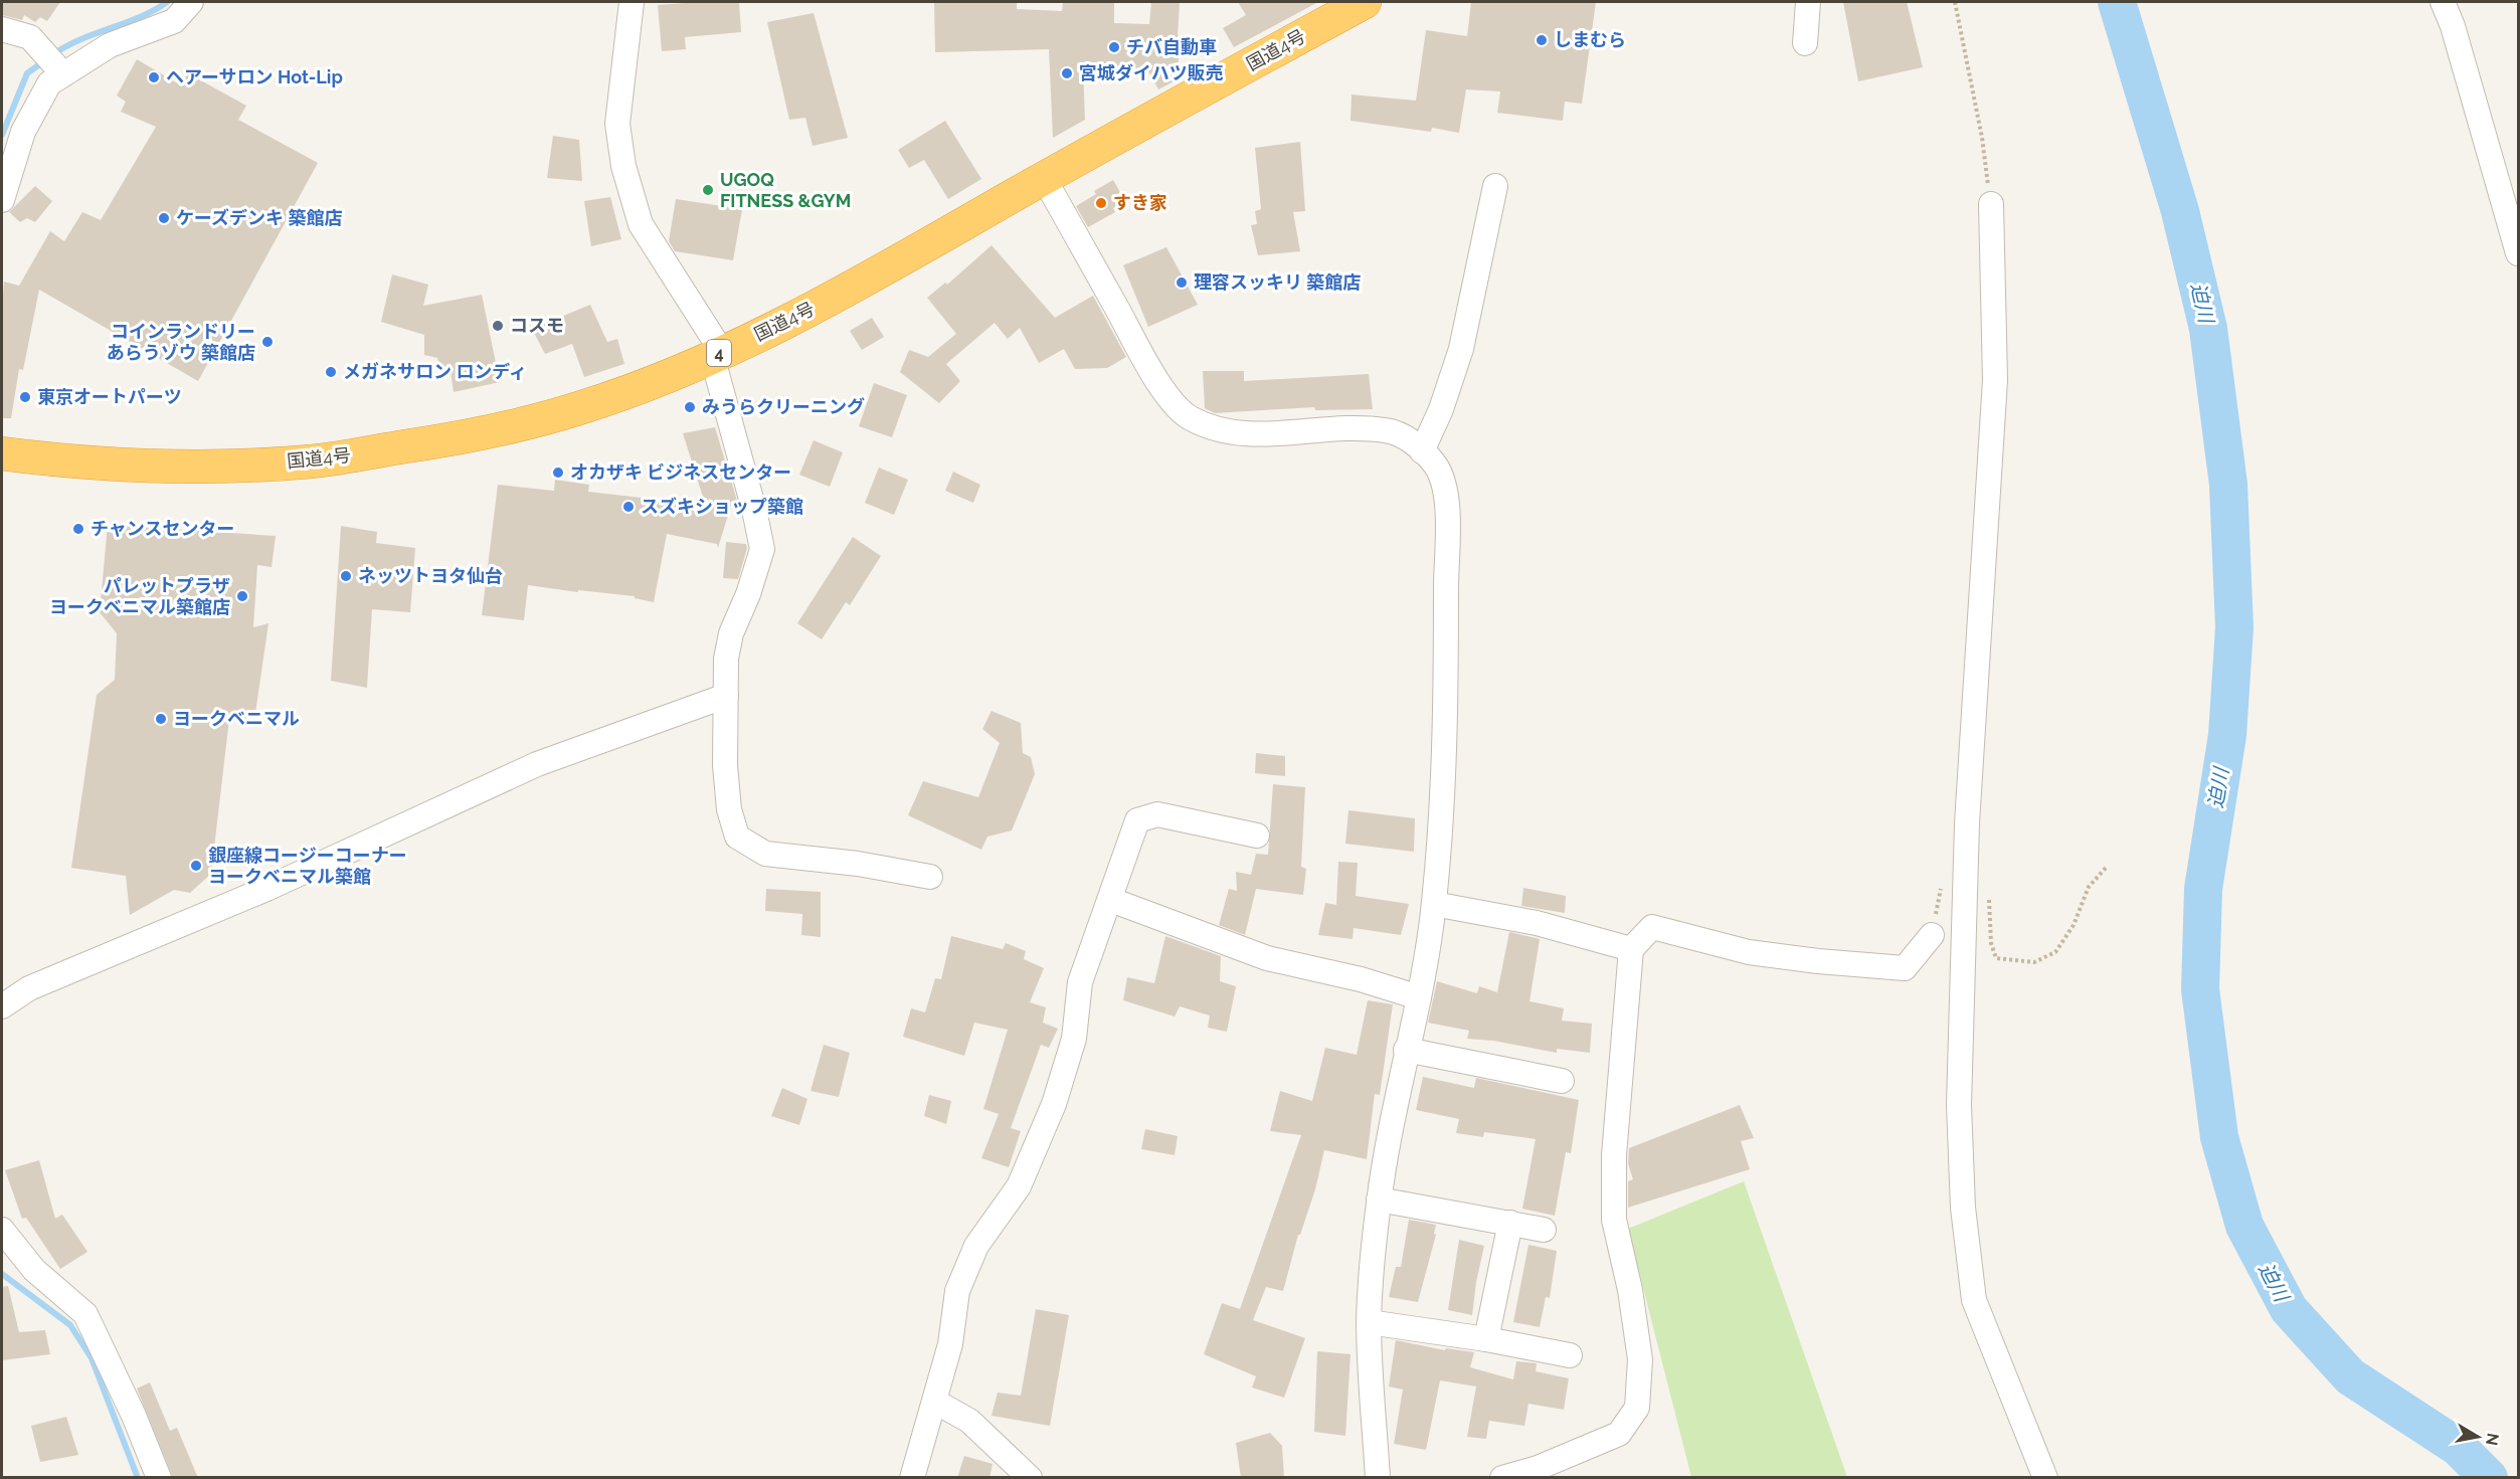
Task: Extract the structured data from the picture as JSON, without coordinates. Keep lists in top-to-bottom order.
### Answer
{
  "streets": {
    "highway": ["国道4号", "4"]
  },
  "water": ["迫川"],
  "places": [
    "しまむら",
    "チバ自動車",
    "宮城ダイハツ販売",
    "ヘアーサロン Hot-Lip",
    "UGOQ FITNESS &GYM",
    "すき家",
    "ケーズデンキ 築館店",
    "理容スッキリ 築館店",
    "コスモ",
    "コインランドリー あらうゾウ 築館店",
    "メガネサロン ロンディ",
    "東京オートパーツ",
    "みうらクリーニング",
    "オカザキ ビジネスセンター",
    "スズキショップ築館",
    "チャンスセンター",
    "ネッツトヨタ仙台",
    "パレットプラザ ヨークベニマル築館店",
    "ヨークベニマル",
    "銀座線コージーコーナー ヨークベニマル築館"
  ],
  "north": "right"
}
